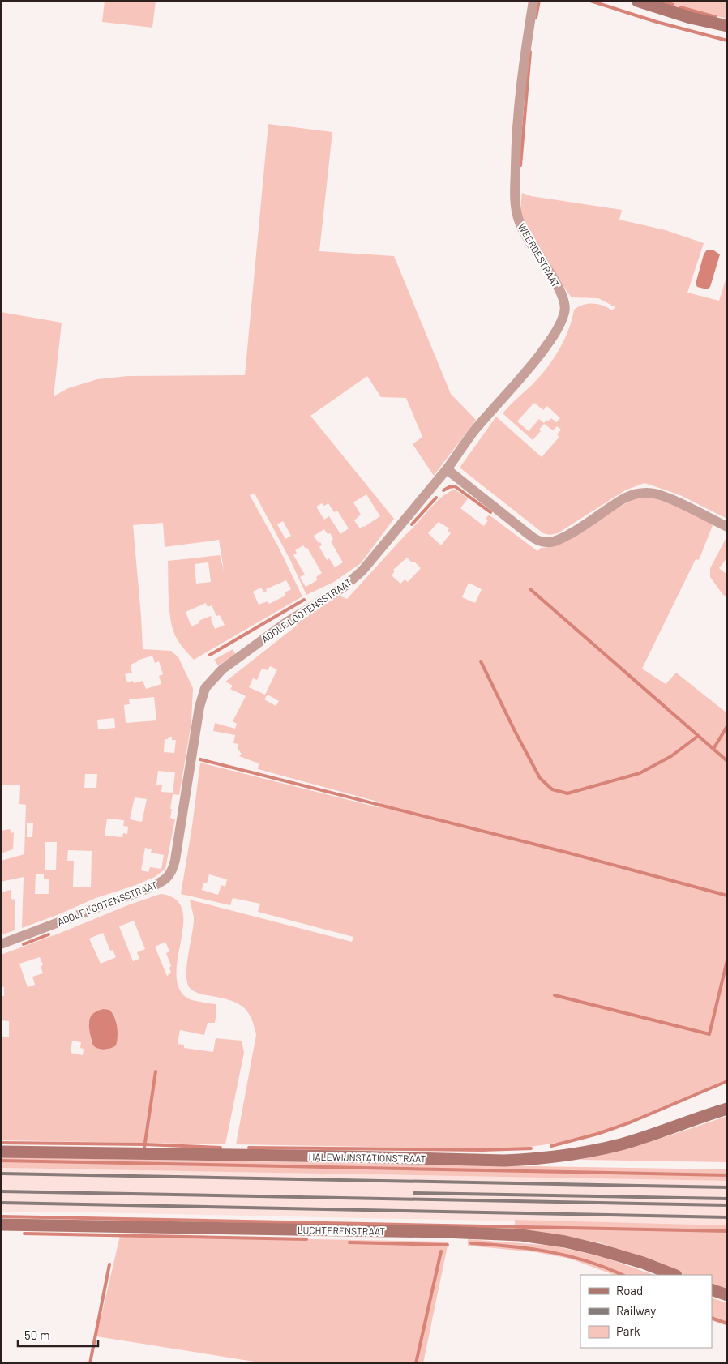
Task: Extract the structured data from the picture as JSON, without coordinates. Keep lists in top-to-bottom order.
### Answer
{
  "streets": {
    "street": [
      "WEERDESTRAAT",
      "ADOLF LOOTENSSTRAAT",
      "HALEWIJNSTATIONSTRAAT",
      "LUCHTERENSTRAAT"
    ]
  },
  "crossings": [
    ["WEERDESTRAAT", "ADOLF LOOTENSSTRAAT"]
  ],
  "legend": ["Road", "Railway", "Park"],
  "scale_bar": "50 m"
}
